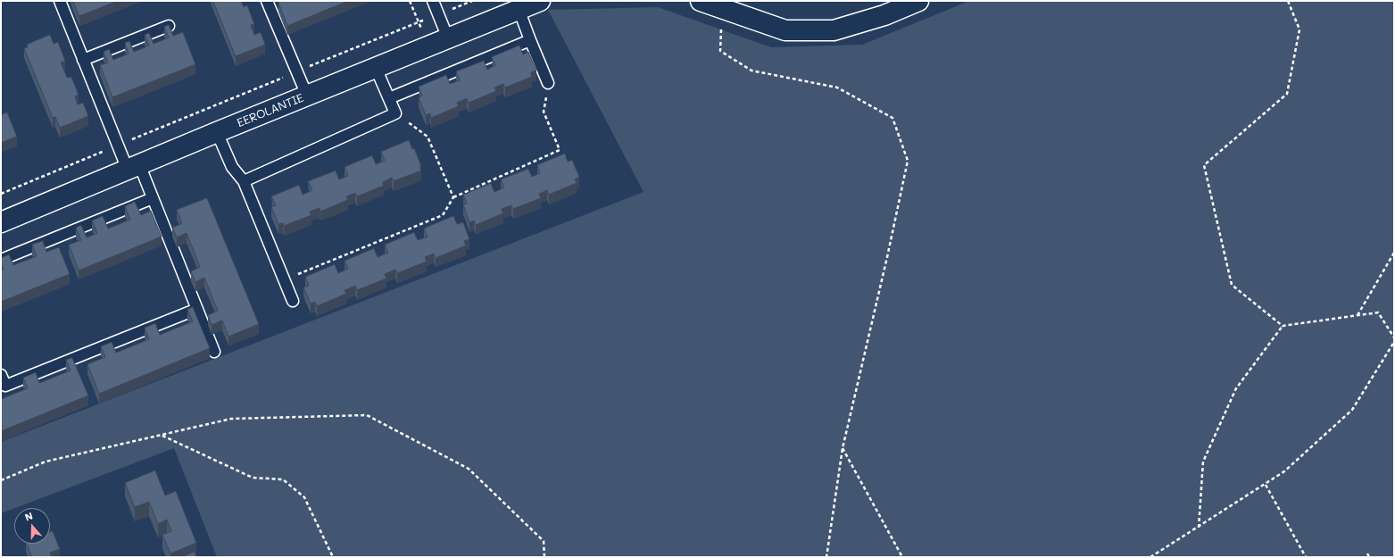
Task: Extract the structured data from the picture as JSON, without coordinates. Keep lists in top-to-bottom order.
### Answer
{
  "streets": {
    "street": ["EEROLANTIE"]
  },
  "north": "top"
}
